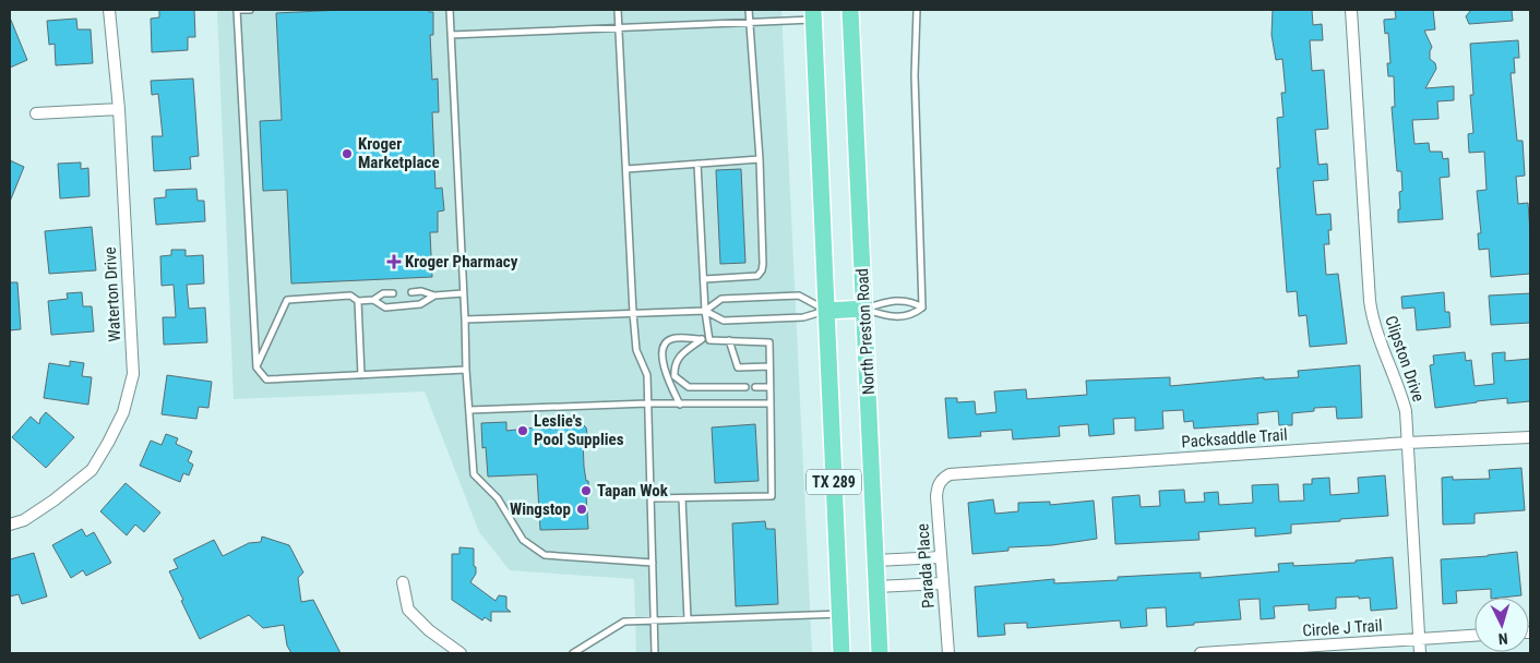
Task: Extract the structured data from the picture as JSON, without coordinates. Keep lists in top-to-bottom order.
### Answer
{
  "streets": {
    "main road": ["North Preston Road", "TX 289"],
    "street": [
      "Waterton Drive",
      "Clipston Drive",
      "Packsaddle Trail",
      "Parada Place",
      "Circle J Trail"
    ]
  },
  "crossings": [
    ["Clipston Drive", "Packsaddle Trail"],
    ["Clipston Drive", "Circle J Trail"],
    ["Packsaddle Trail", "Parada Place"]
  ],
  "places": {
    "other": [
      "Kroger Marketplace",
      "Leslie's Pool Supplies",
      "Tapan Wok",
      "Wingstop"
    ],
    "health": ["Kroger Pharmacy"]
  },
  "north": "bottom"
}
